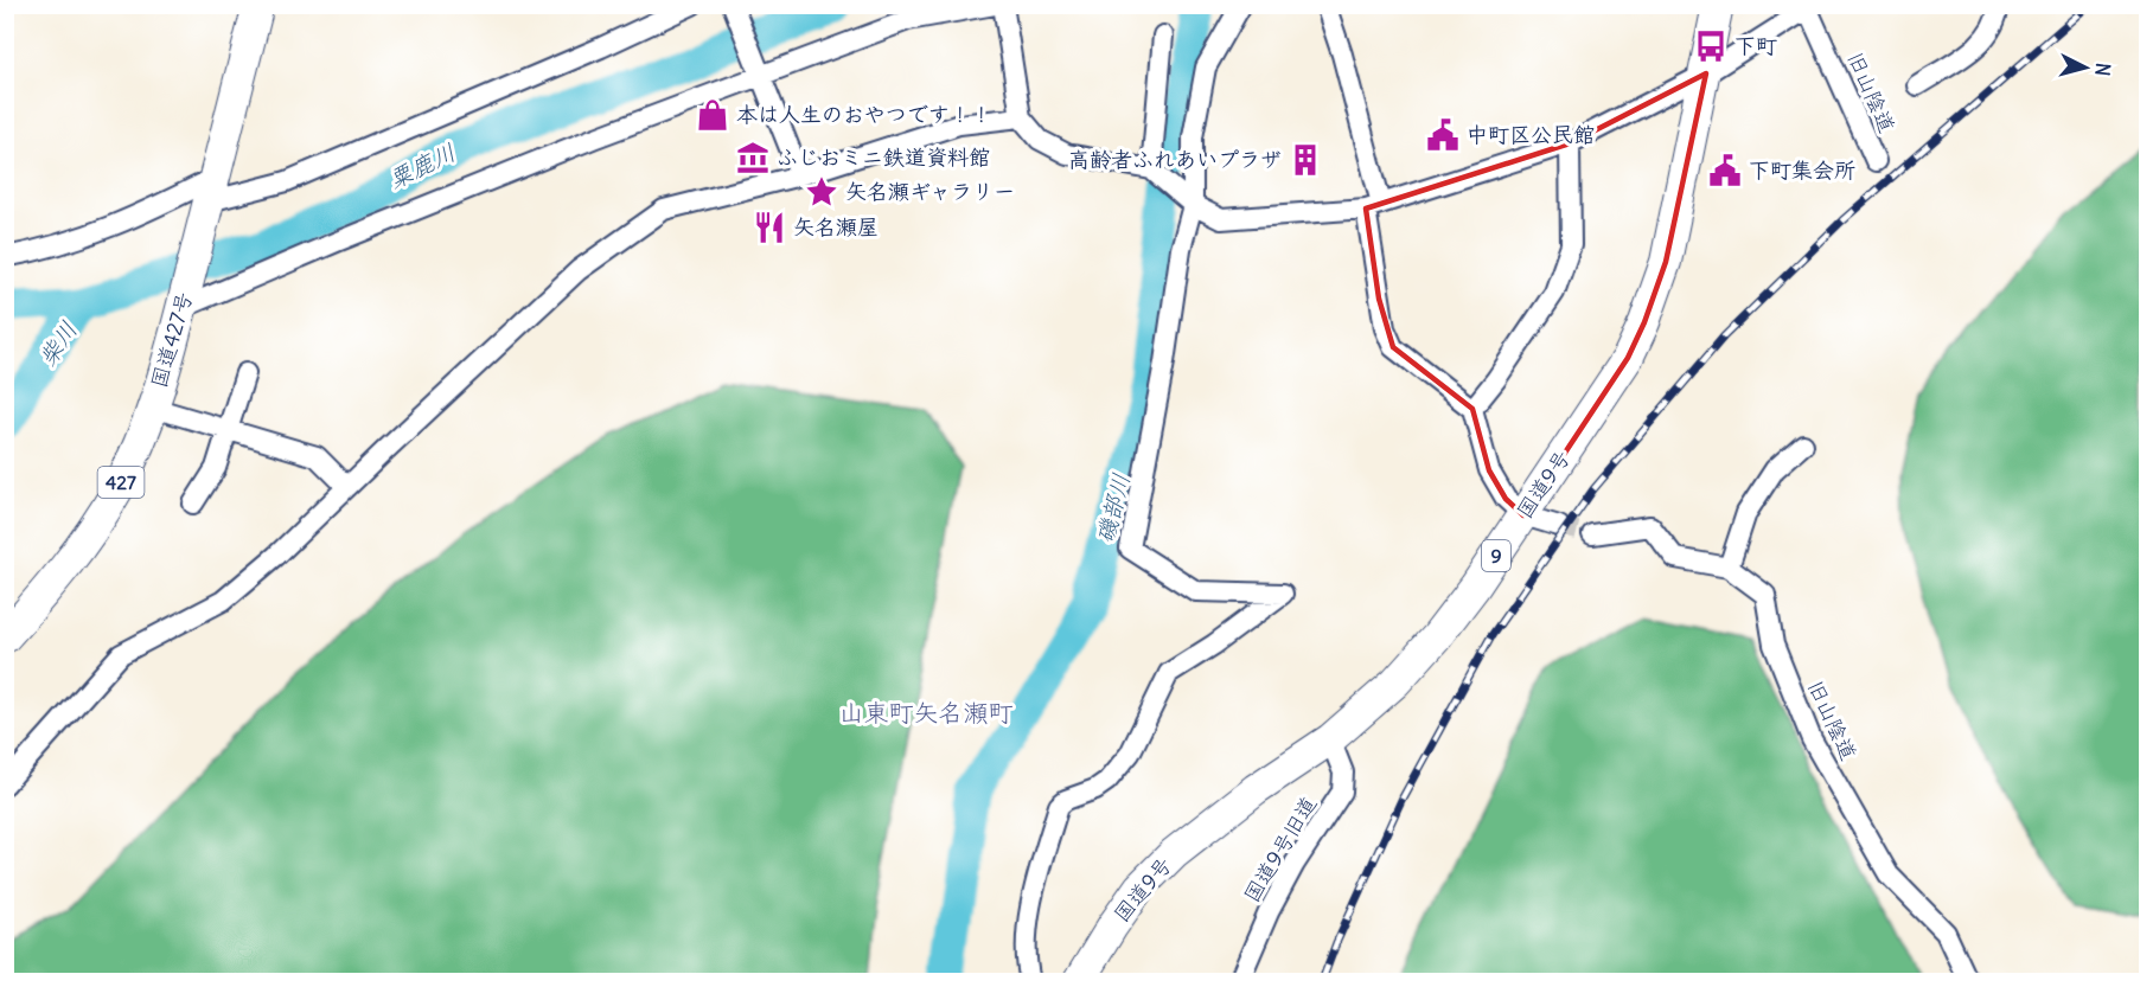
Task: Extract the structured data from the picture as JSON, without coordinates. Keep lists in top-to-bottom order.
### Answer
{
  "streets": {
    "highway": [
      "国道427号",
      "427",
      "国道9号",
      "9"
    ],
    "street": ["旧山陰道", "国道9号旧道"]
  },
  "crossings": [
    ["国道9号", "国道9号旧道"]
  ],
  "districts": ["山東町矢名瀬町"],
  "water": ["粟鹿川", "柴川", "磯部川"],
  "places": {
    "bus stop": ["下町"],
    "shop": ["本は人生のおやつです！！"],
    "public building": ["中町区公民館", "下町集会所"],
    "museum": ["ふじおミニ鉄道資料館"],
    "building": ["高齢者ふれあいプラザ"],
    "place": ["矢名瀬ギャラリー"],
    "restaurant": ["矢名瀬屋"]
  },
  "north": "right"
}
